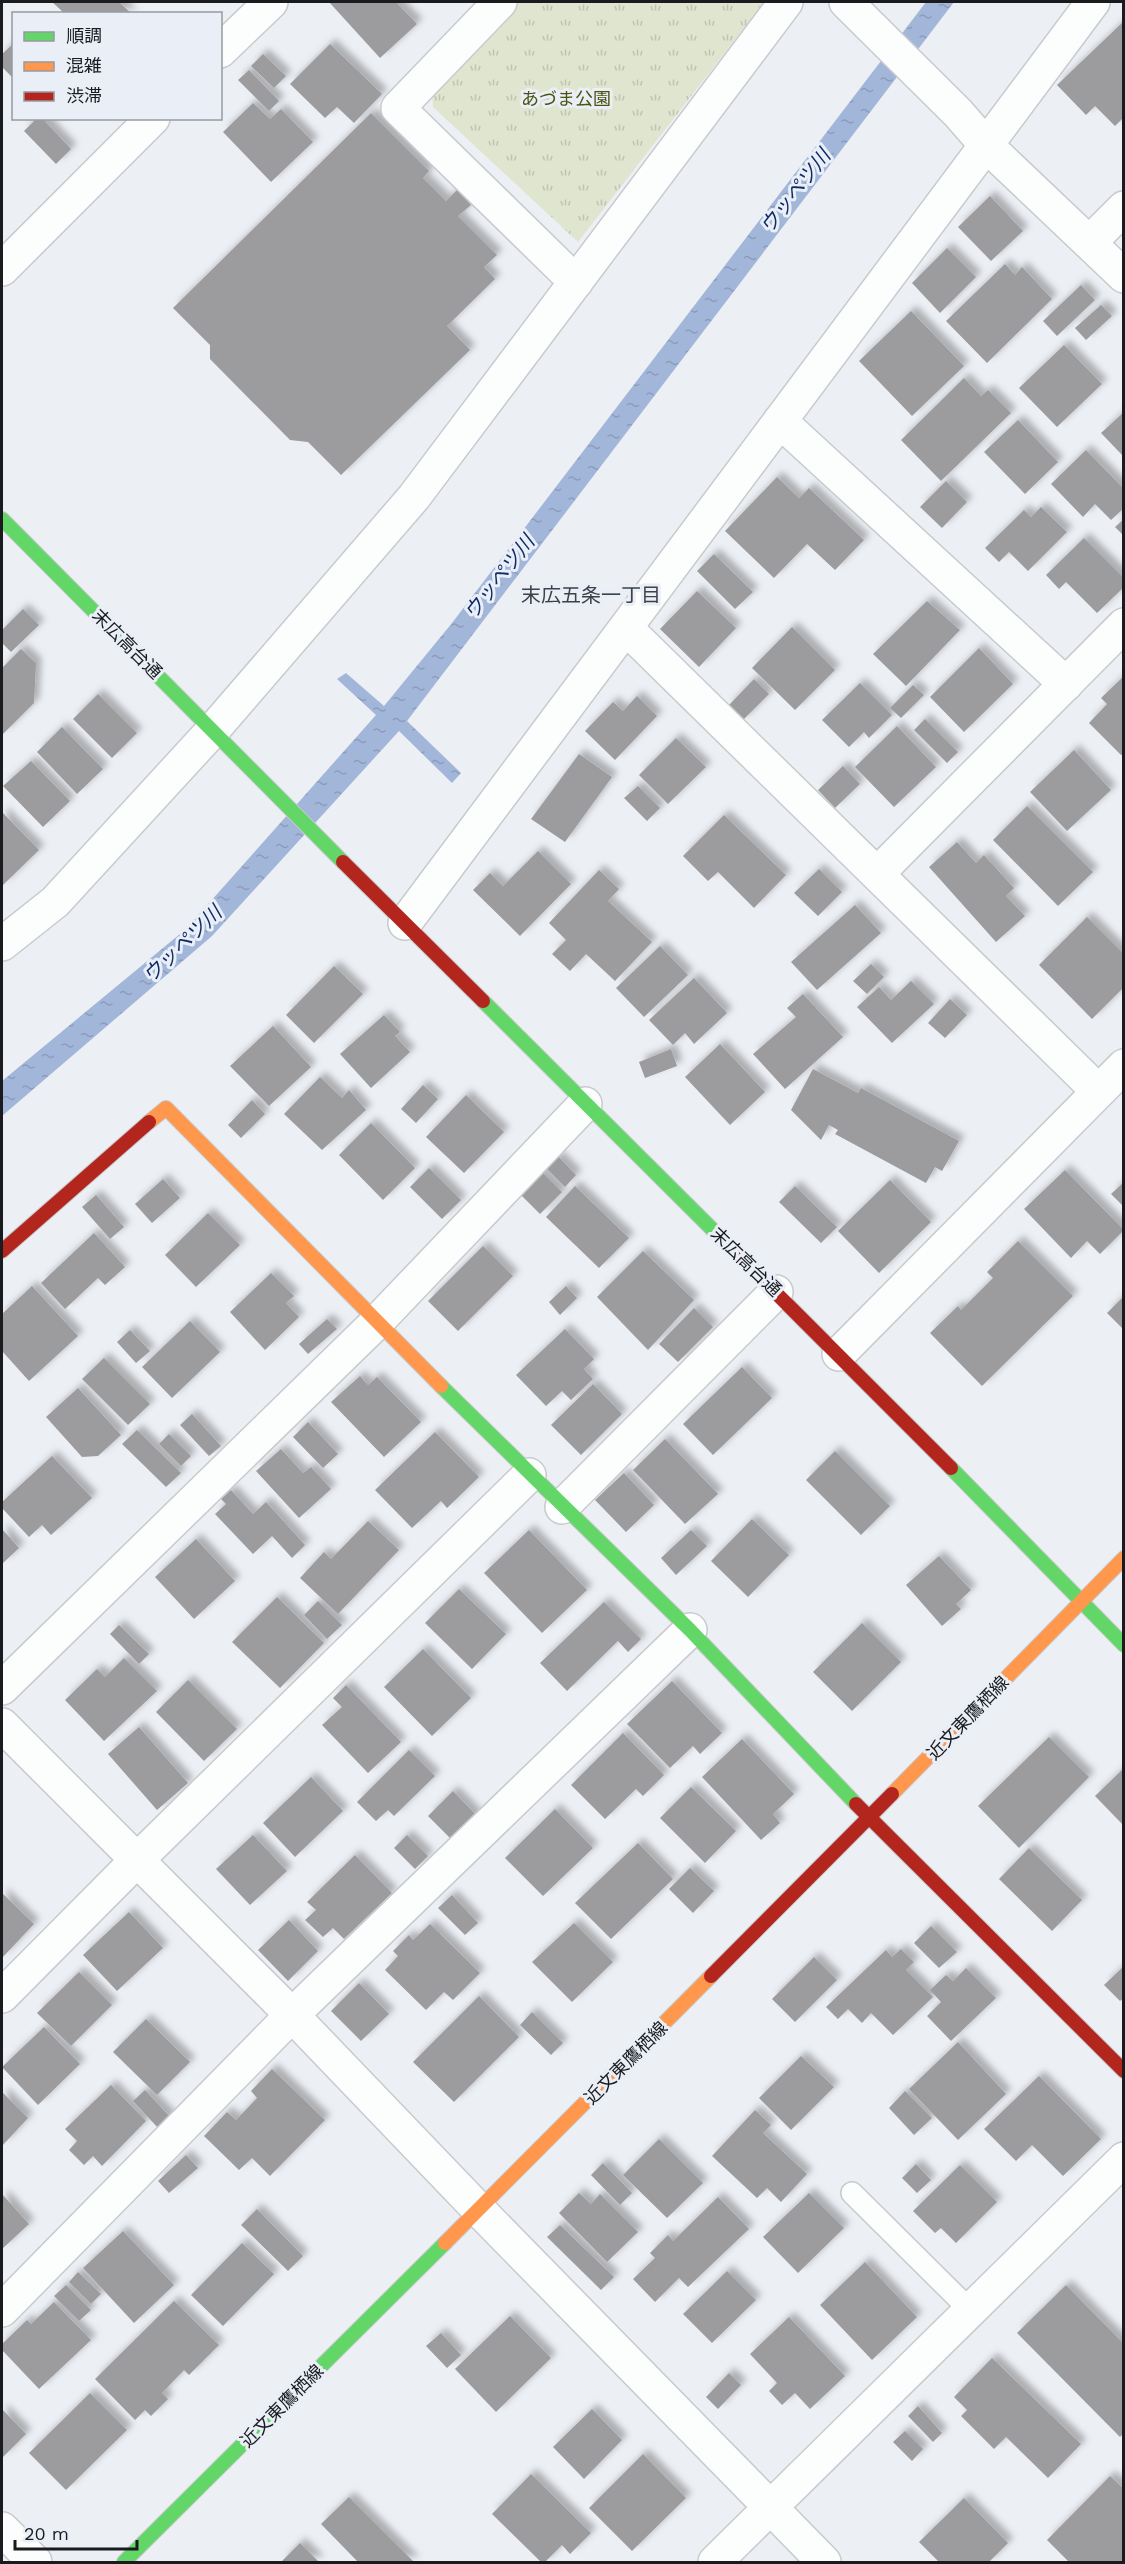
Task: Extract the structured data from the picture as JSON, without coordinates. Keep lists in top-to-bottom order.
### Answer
{
  "streets": {
    "street": ["末広高台通", "近文東鷹栖線"]
  },
  "crossings": [
    ["末広高台通", "近文東鷹栖線"]
  ],
  "districts": ["末広五条一丁目"],
  "water": ["ウッペツ川"],
  "parks": ["あづま公園"],
  "legend": ["順調", "混雑", "渋滞"],
  "scale_bar": "20 m"
}
